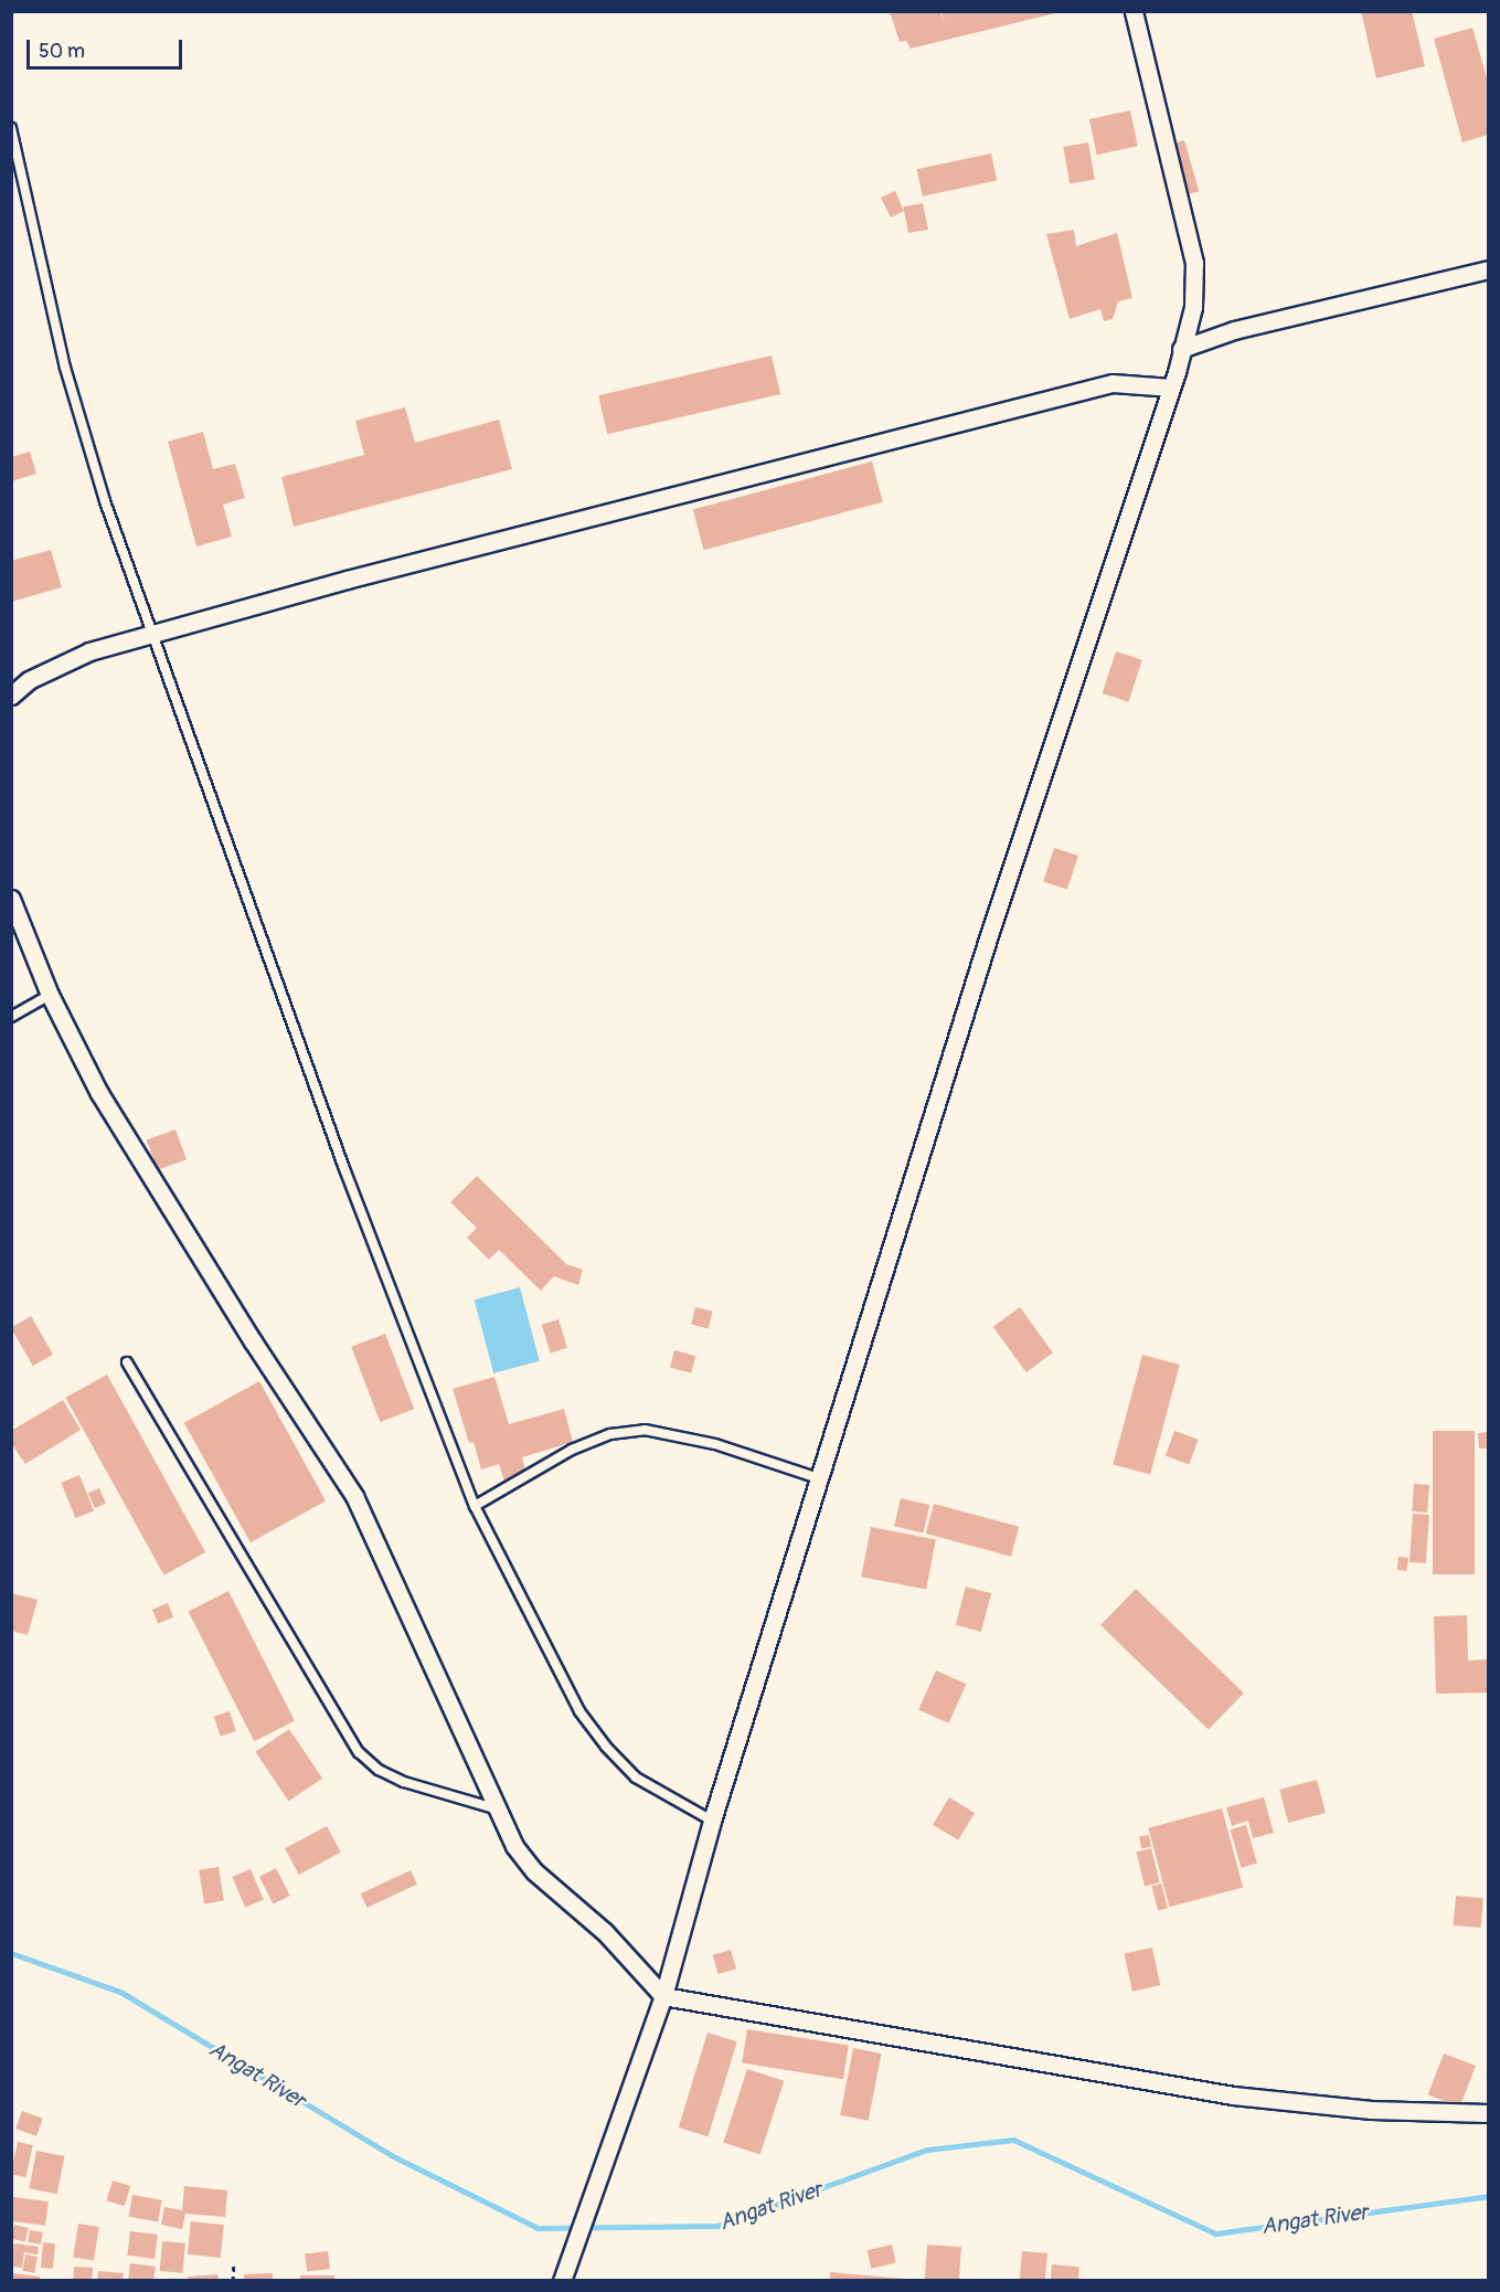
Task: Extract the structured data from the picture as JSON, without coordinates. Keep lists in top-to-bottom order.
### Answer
{
  "water": ["Angat River"],
  "scale_bar": "50 m"
}
